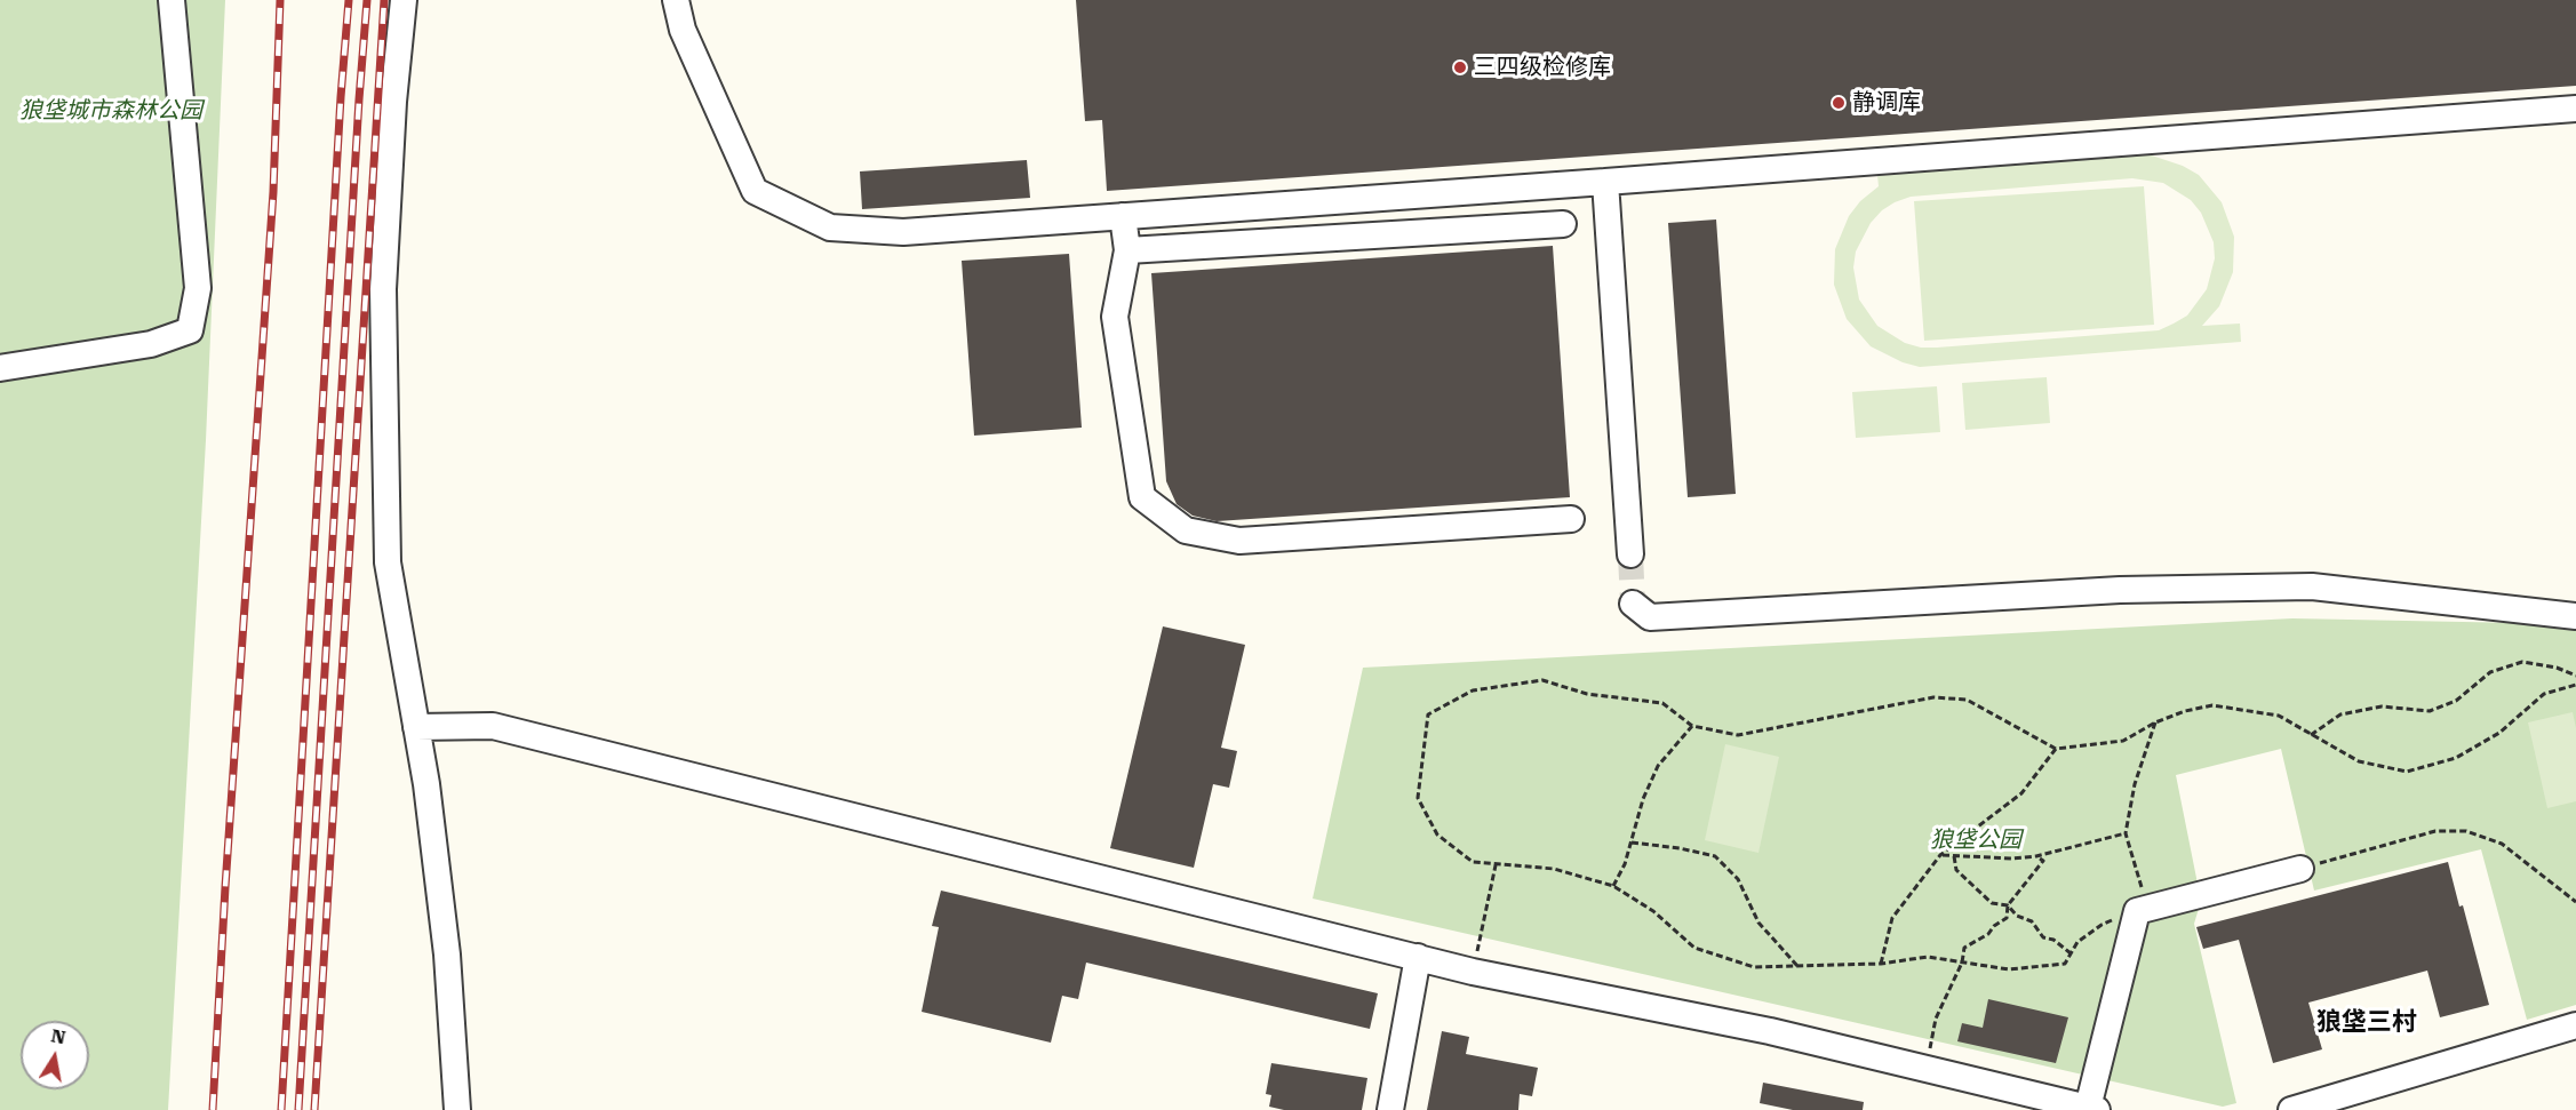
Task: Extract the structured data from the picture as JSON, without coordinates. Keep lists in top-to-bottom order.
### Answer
{
  "districts": ["狼垡三村"],
  "parks": ["狼垡城市森林公园", "狼垡公园"],
  "places": ["三四级检修库", "静调库"],
  "north": "top"
}
